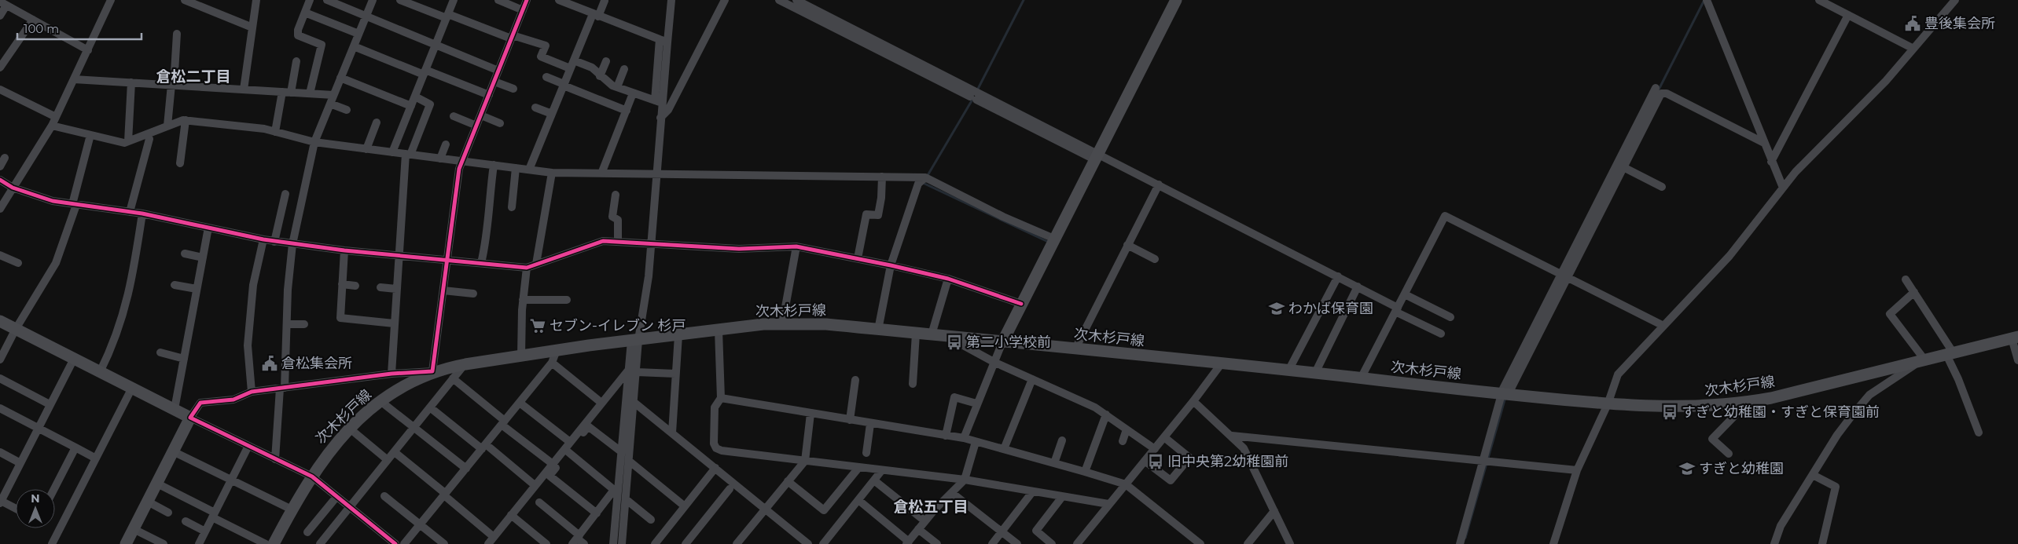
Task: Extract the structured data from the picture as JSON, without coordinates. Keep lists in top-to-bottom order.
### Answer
{
  "streets": {
    "main road": ["次木杉戸線"]
  },
  "districts": ["倉松二丁目", "倉松五丁目"],
  "places": {
    "public building": ["豊後集会所", "倉松集会所"],
    "school or university": ["わかば保育園", "すぎと幼稚園"],
    "supermarket": ["セブン-イレブン 杉戸"],
    "bus stop": ["第二小学校前", "すぎと幼稚園・すぎと保育園前", "旧中央第2幼稚園前"]
  },
  "scale_bar": "100 m",
  "north": "top"
}
